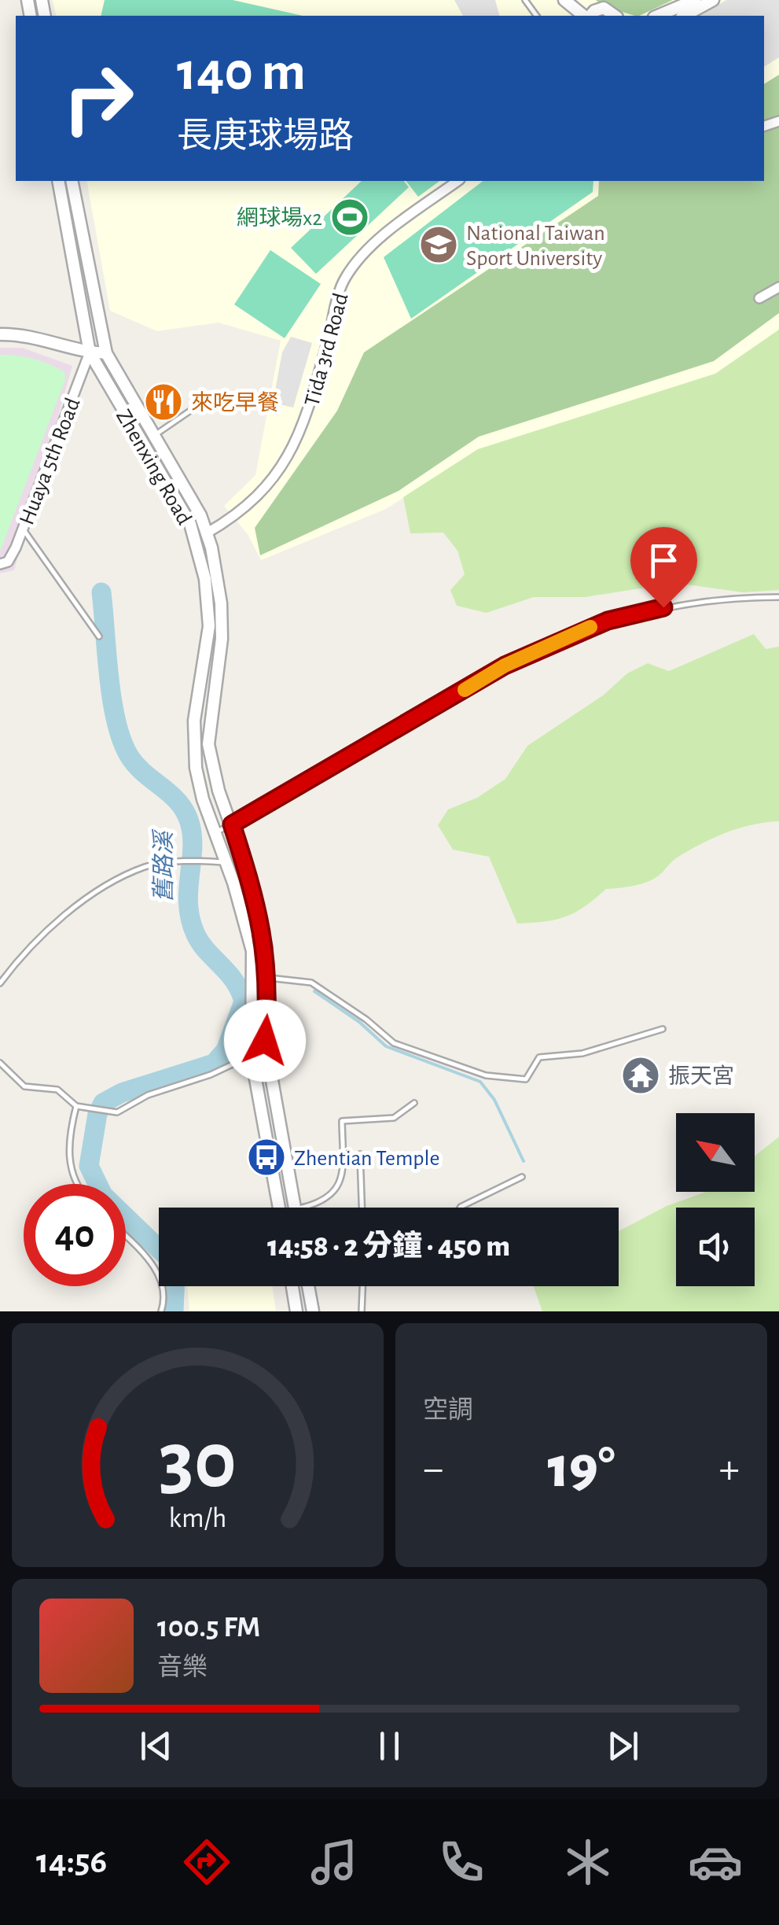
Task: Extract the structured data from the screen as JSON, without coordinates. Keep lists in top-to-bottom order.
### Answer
{
  "streets": {
    "street": ["Tida 3rd Road", "Huaya 5th Road", "Zhenxing Road"]
  },
  "crossings": [
    ["Tida 3rd Road", "Zhenxing Road"],
    ["Huaya 5th Road", "Zhenxing Road"]
  ],
  "water": ["舊路溪"],
  "places": {
    "sports": ["網球場x2"],
    "school or university": ["National Taiwan Sport University"],
    "restaurant": ["來吃早餐"],
    "temple": ["振天宮"],
    "bus stop": ["Zhentian Temple"]
  },
  "north": "top left",
  "page": {
    "turn": ["140 m", "長庚球場路"],
    "limit": "40",
    "trip": "14:58 · 2 分鐘 · 450 m",
    "tile": "空調",
    "heat": ["−", "19°", "+"],
    "song": ["100.5 FM", "音樂"],
    "tabs": "14:56",
    "gauge": ["30", "km/h"]
  }
}
